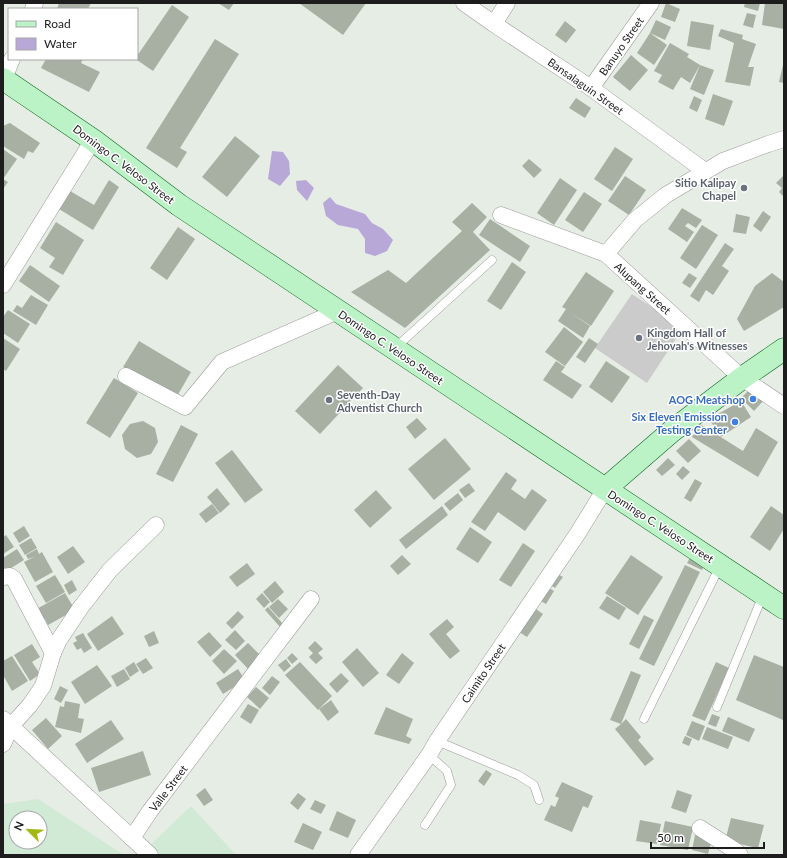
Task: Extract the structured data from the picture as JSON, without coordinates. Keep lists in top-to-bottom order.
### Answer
{
  "streets": {
    "main road": ["Domingo C. Veloso Street"],
    "street": [
      "Banuyo Street",
      "Bansalaguin Street",
      "Alupang Street",
      "Caimito Street",
      "Valle Street"
    ]
  },
  "crossings": [
    ["Banuyo Street", "Bansalaguin Street"],
    ["Domingo C. Veloso Street", "Caimito Street"]
  ],
  "places": [
    "Sitio Kalipay Chapel",
    "Kingdom Hall of Jehovah's Witnesses",
    "AOG Meatshop",
    "Seventh-Day Adventist Church",
    "Six Eleven Emission Testing Center"
  ],
  "legend": ["Road", "Water"],
  "scale_bar": "50 m",
  "north": "top left"
}
